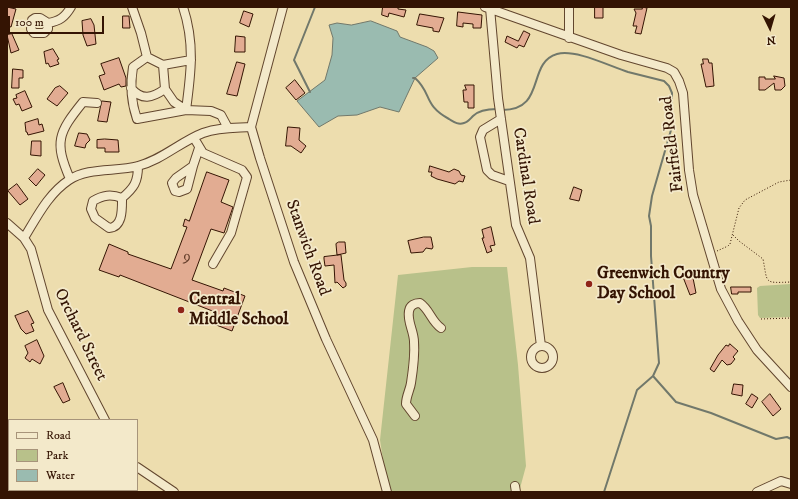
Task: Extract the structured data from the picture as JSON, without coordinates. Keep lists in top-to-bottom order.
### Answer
{
  "streets": {
    "street": [
      "Fairfield Road",
      "Cardinal Road",
      "Stanwich Road",
      "Orchard Street"
    ]
  },
  "crossings": [
    ["Fairfield Road", "Cardinal Road"]
  ],
  "places": ["Greenwich Country Day School", "Central Middle School"],
  "house_numbers": ["9"],
  "legend": ["Road", "Park", "Water"],
  "scale_bar": "100 m",
  "north": "bottom"
}
